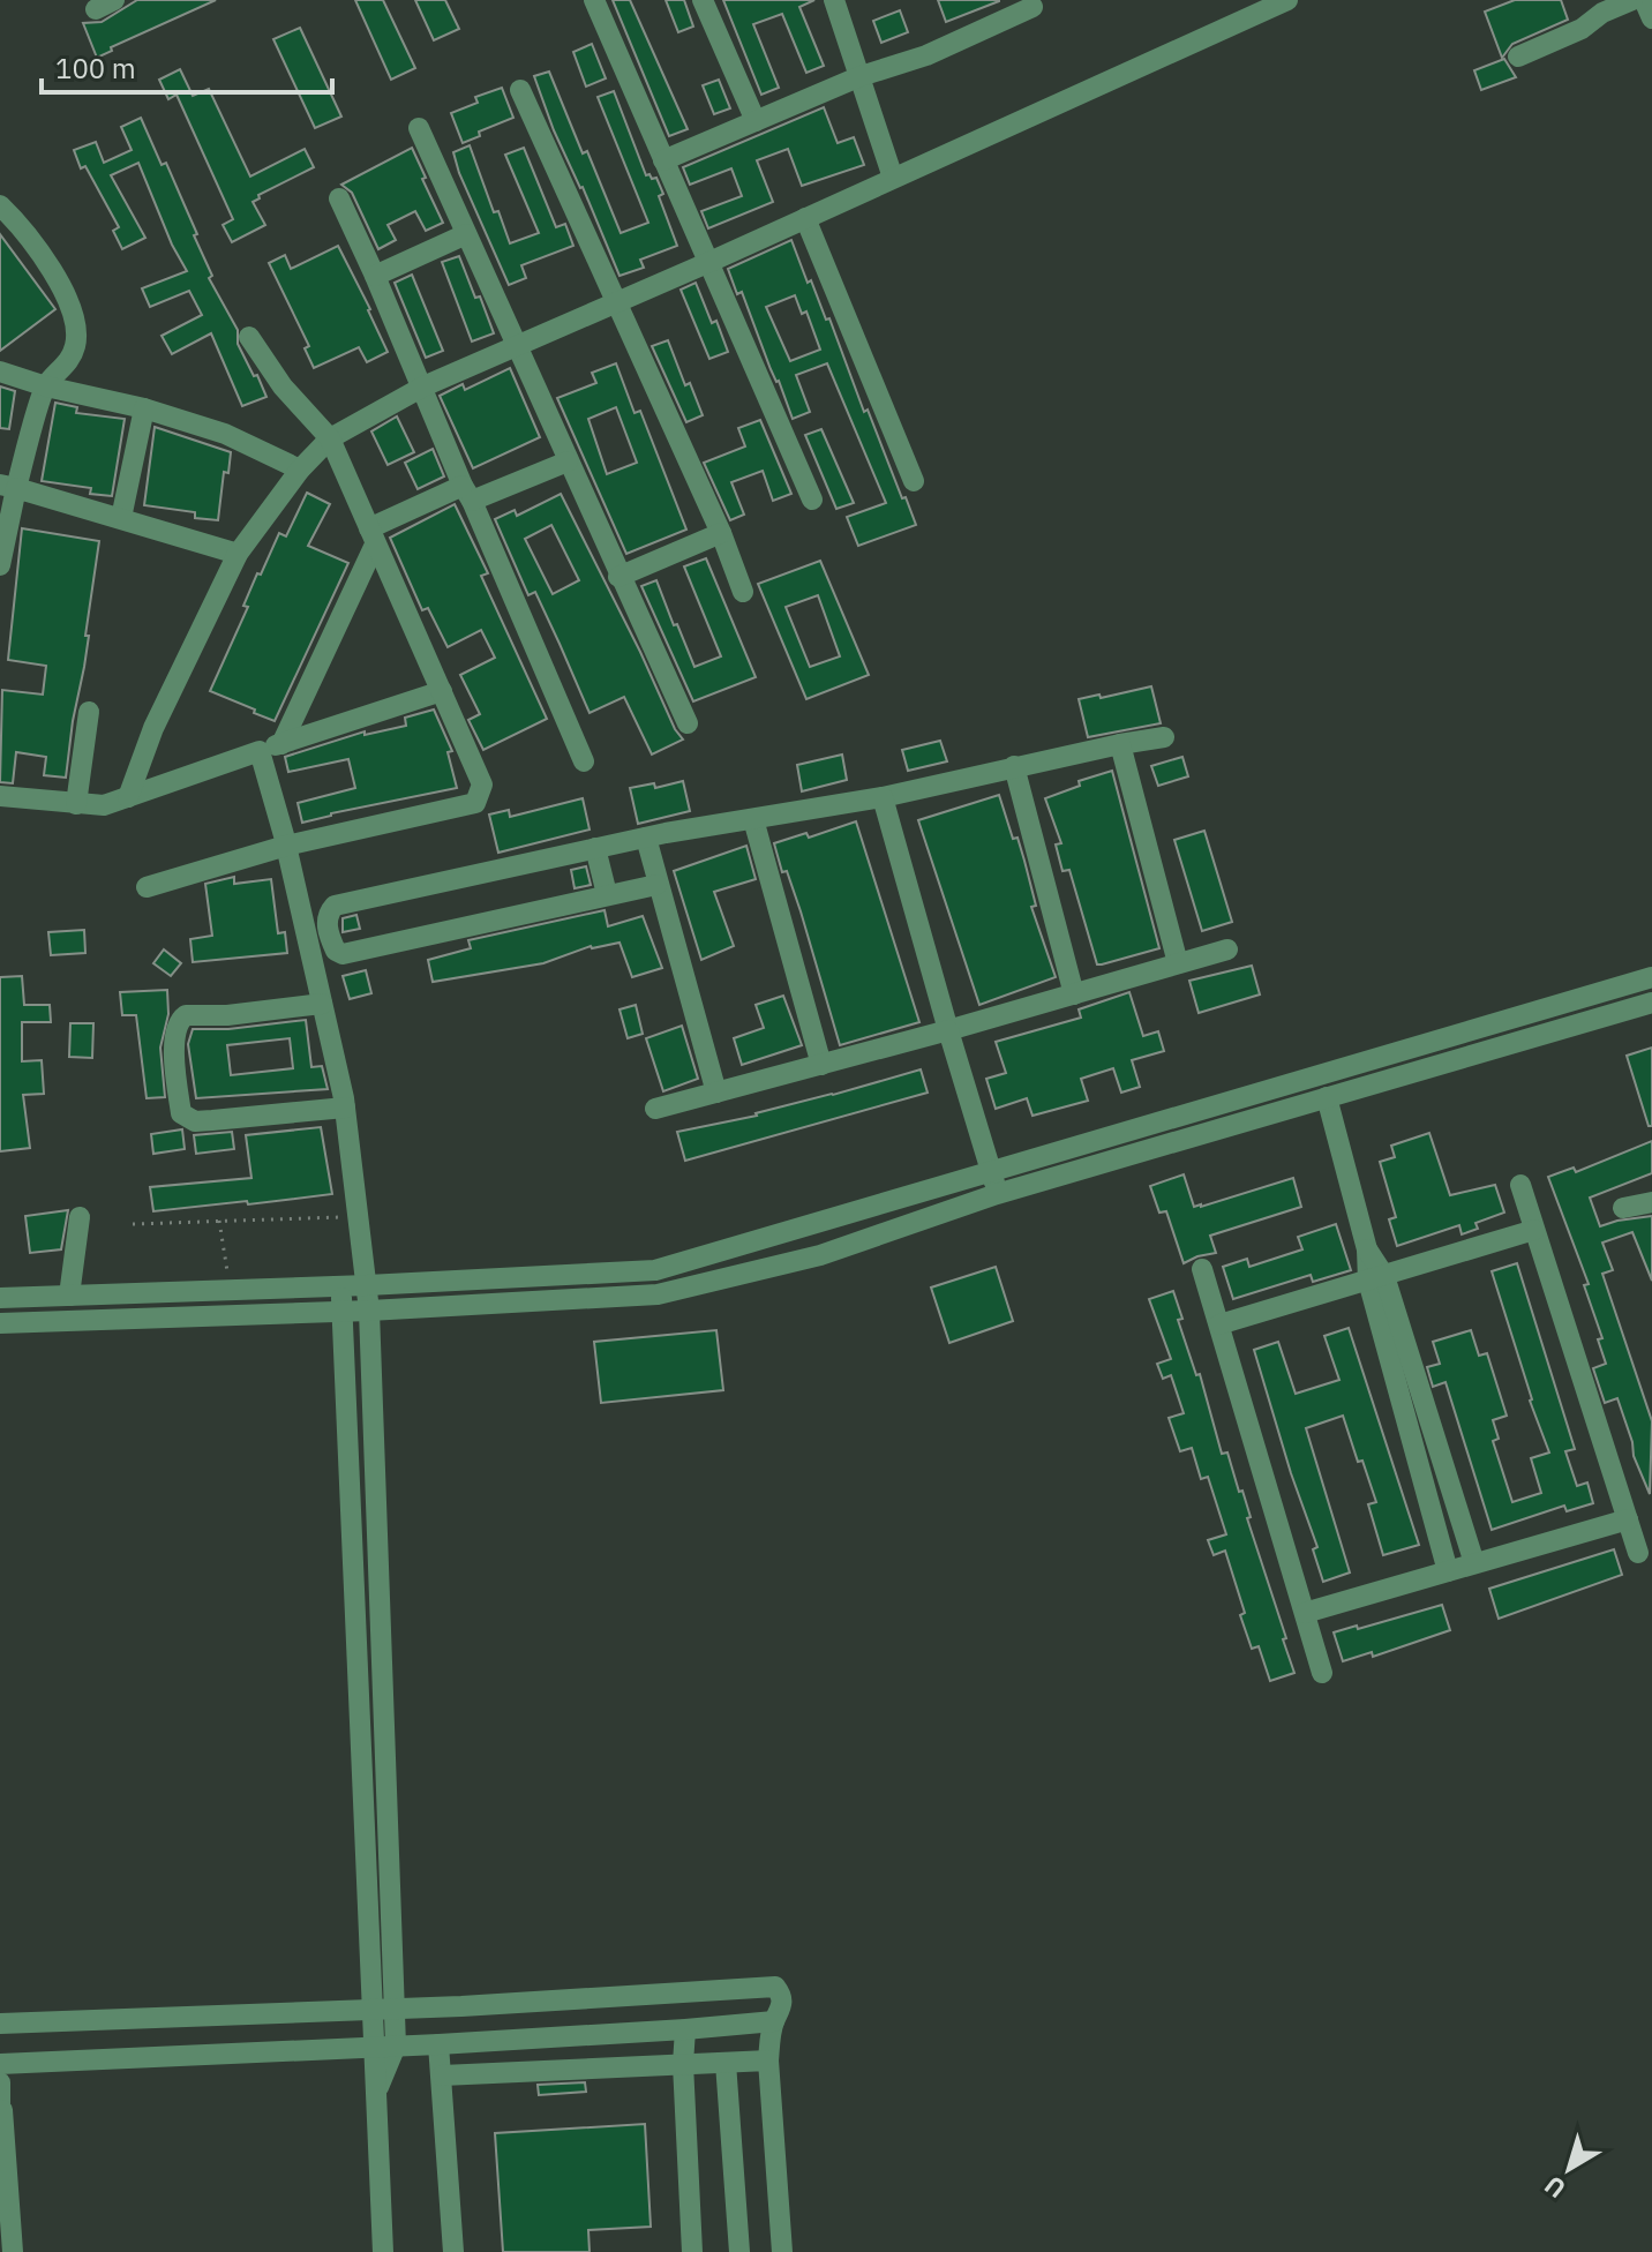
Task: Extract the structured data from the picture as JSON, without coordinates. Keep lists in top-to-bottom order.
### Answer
{
  "scale_bar": "100 m",
  "north": "bottom left"
}
